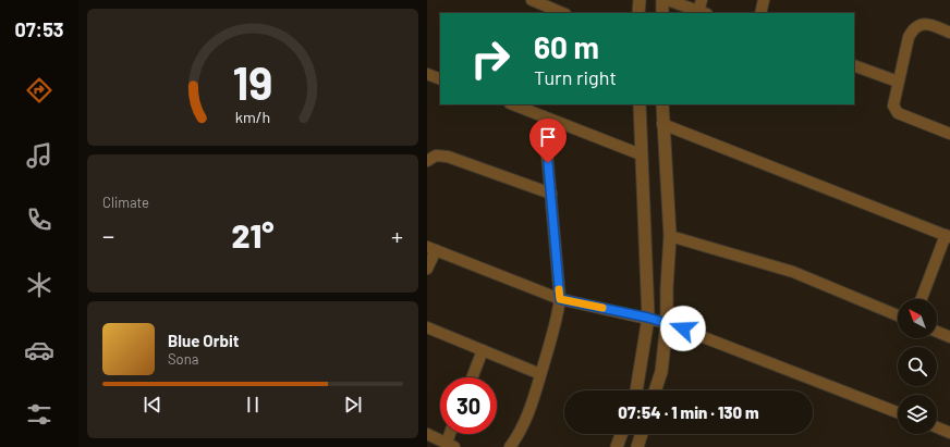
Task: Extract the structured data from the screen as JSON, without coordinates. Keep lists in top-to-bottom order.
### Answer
{
  "north": "top left",
  "page": {
    "tabs": "07:53",
    "turn": ["60 m", "Turn right"],
    "tile": "Climate",
    "heat": ["−", "21°", "+"],
    "song": ["Blue Orbit", "Sona"],
    "limit": "30",
    "trip": "07:54 · 1 min · 130 m",
    "gauge": ["19", "km/h"]
  }
}
